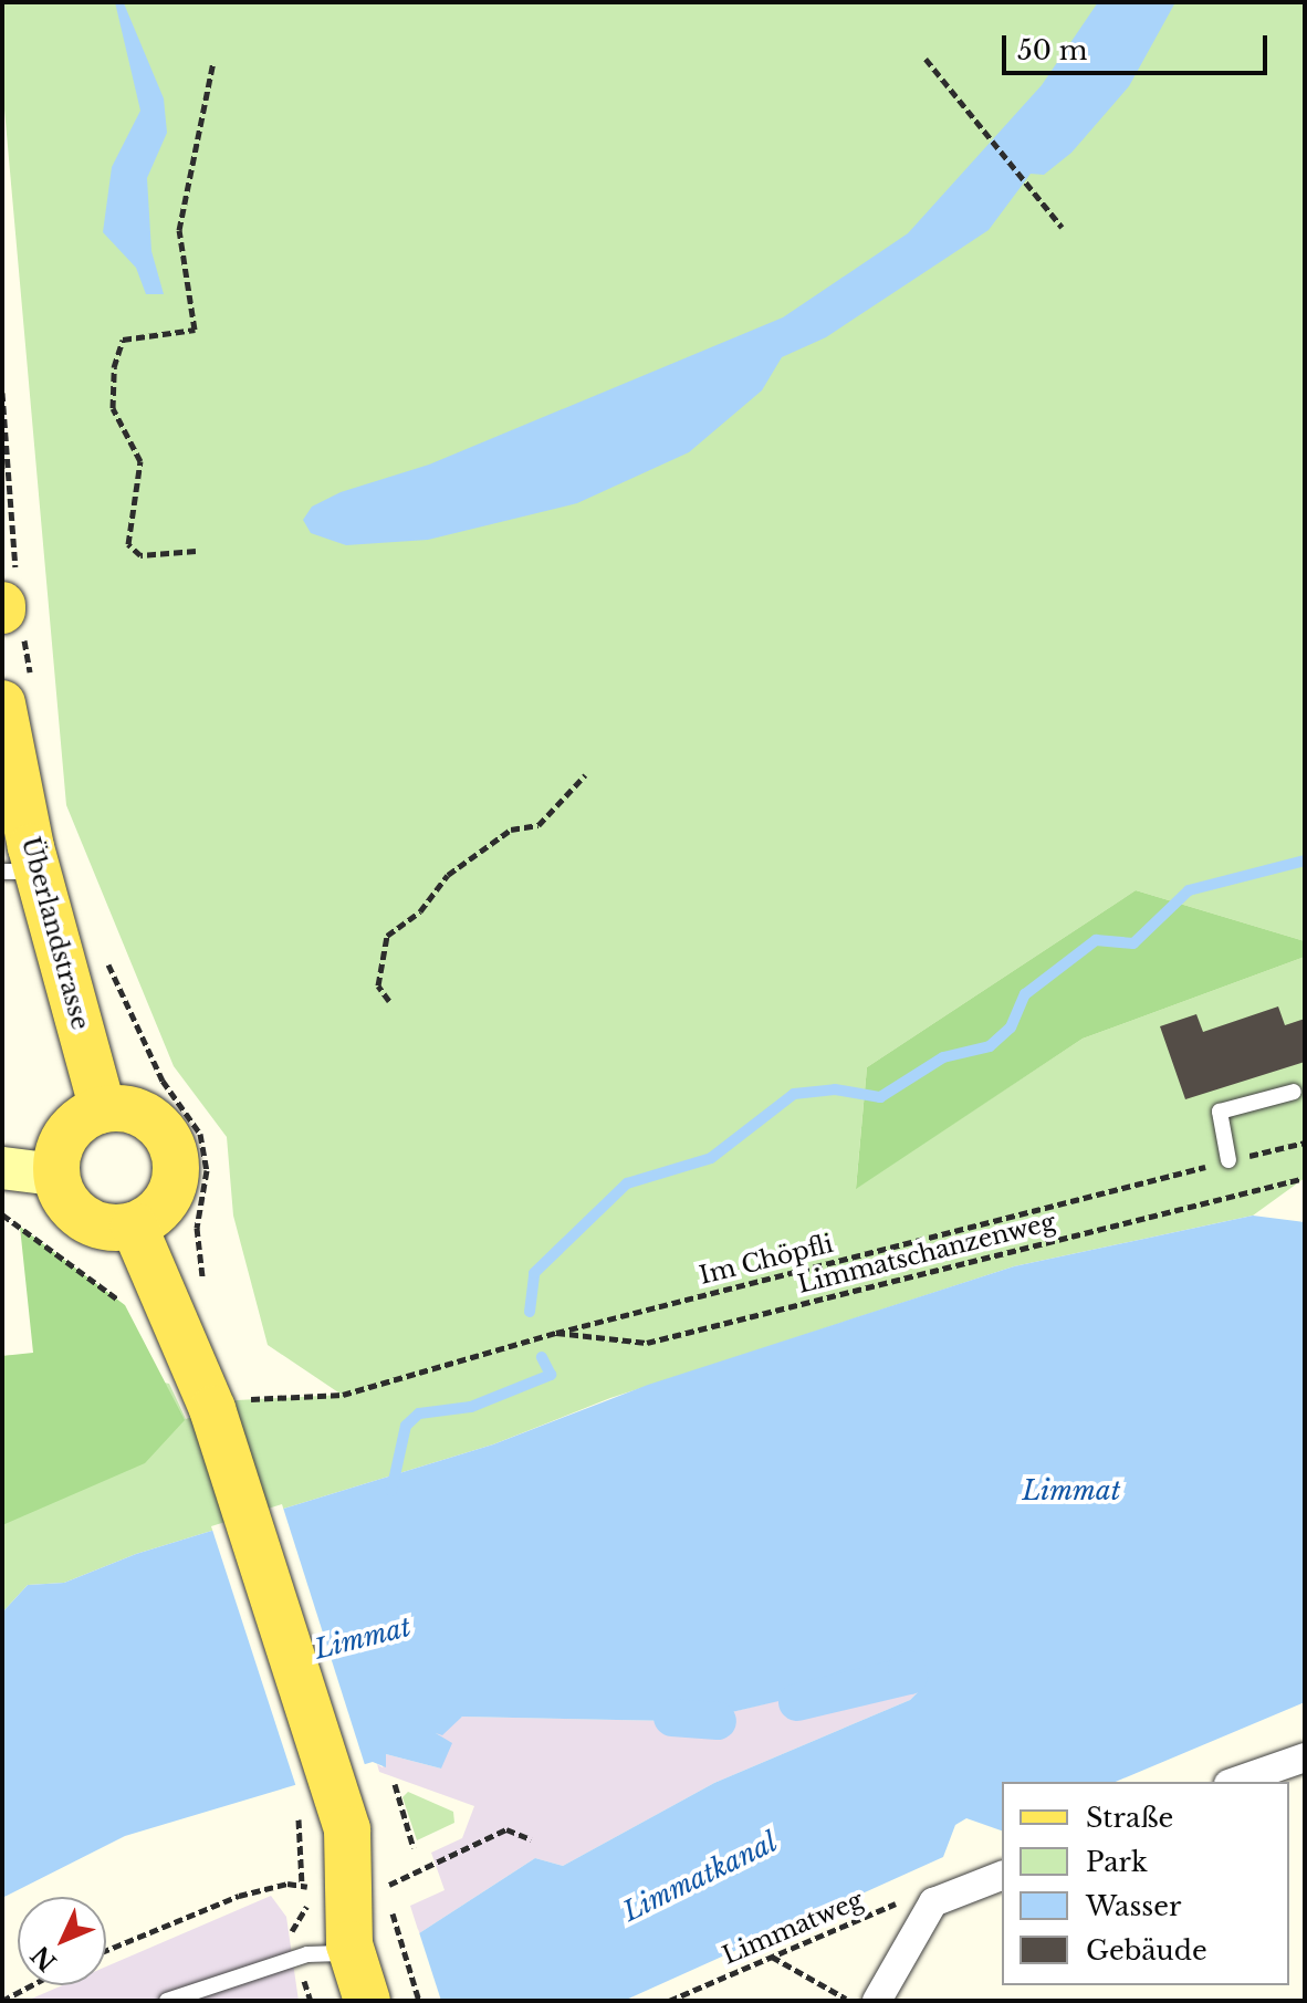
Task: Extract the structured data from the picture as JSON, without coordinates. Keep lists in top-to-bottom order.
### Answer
{
  "streets": {
    "main road": ["Überlandstrasse"],
    "path": ["Limmatschanzenweg", "Im Chöpfli", "Limmatweg"]
  },
  "crossings": [
    ["Limmatschanzenweg", "Im Chöpfli"]
  ],
  "water": ["Limmat", "Limmatkanal"],
  "legend": [
    "Straße",
    "Park",
    "Wasser",
    "Gebäude"
  ],
  "scale_bar": "50 m",
  "north": "bottom left"
}
